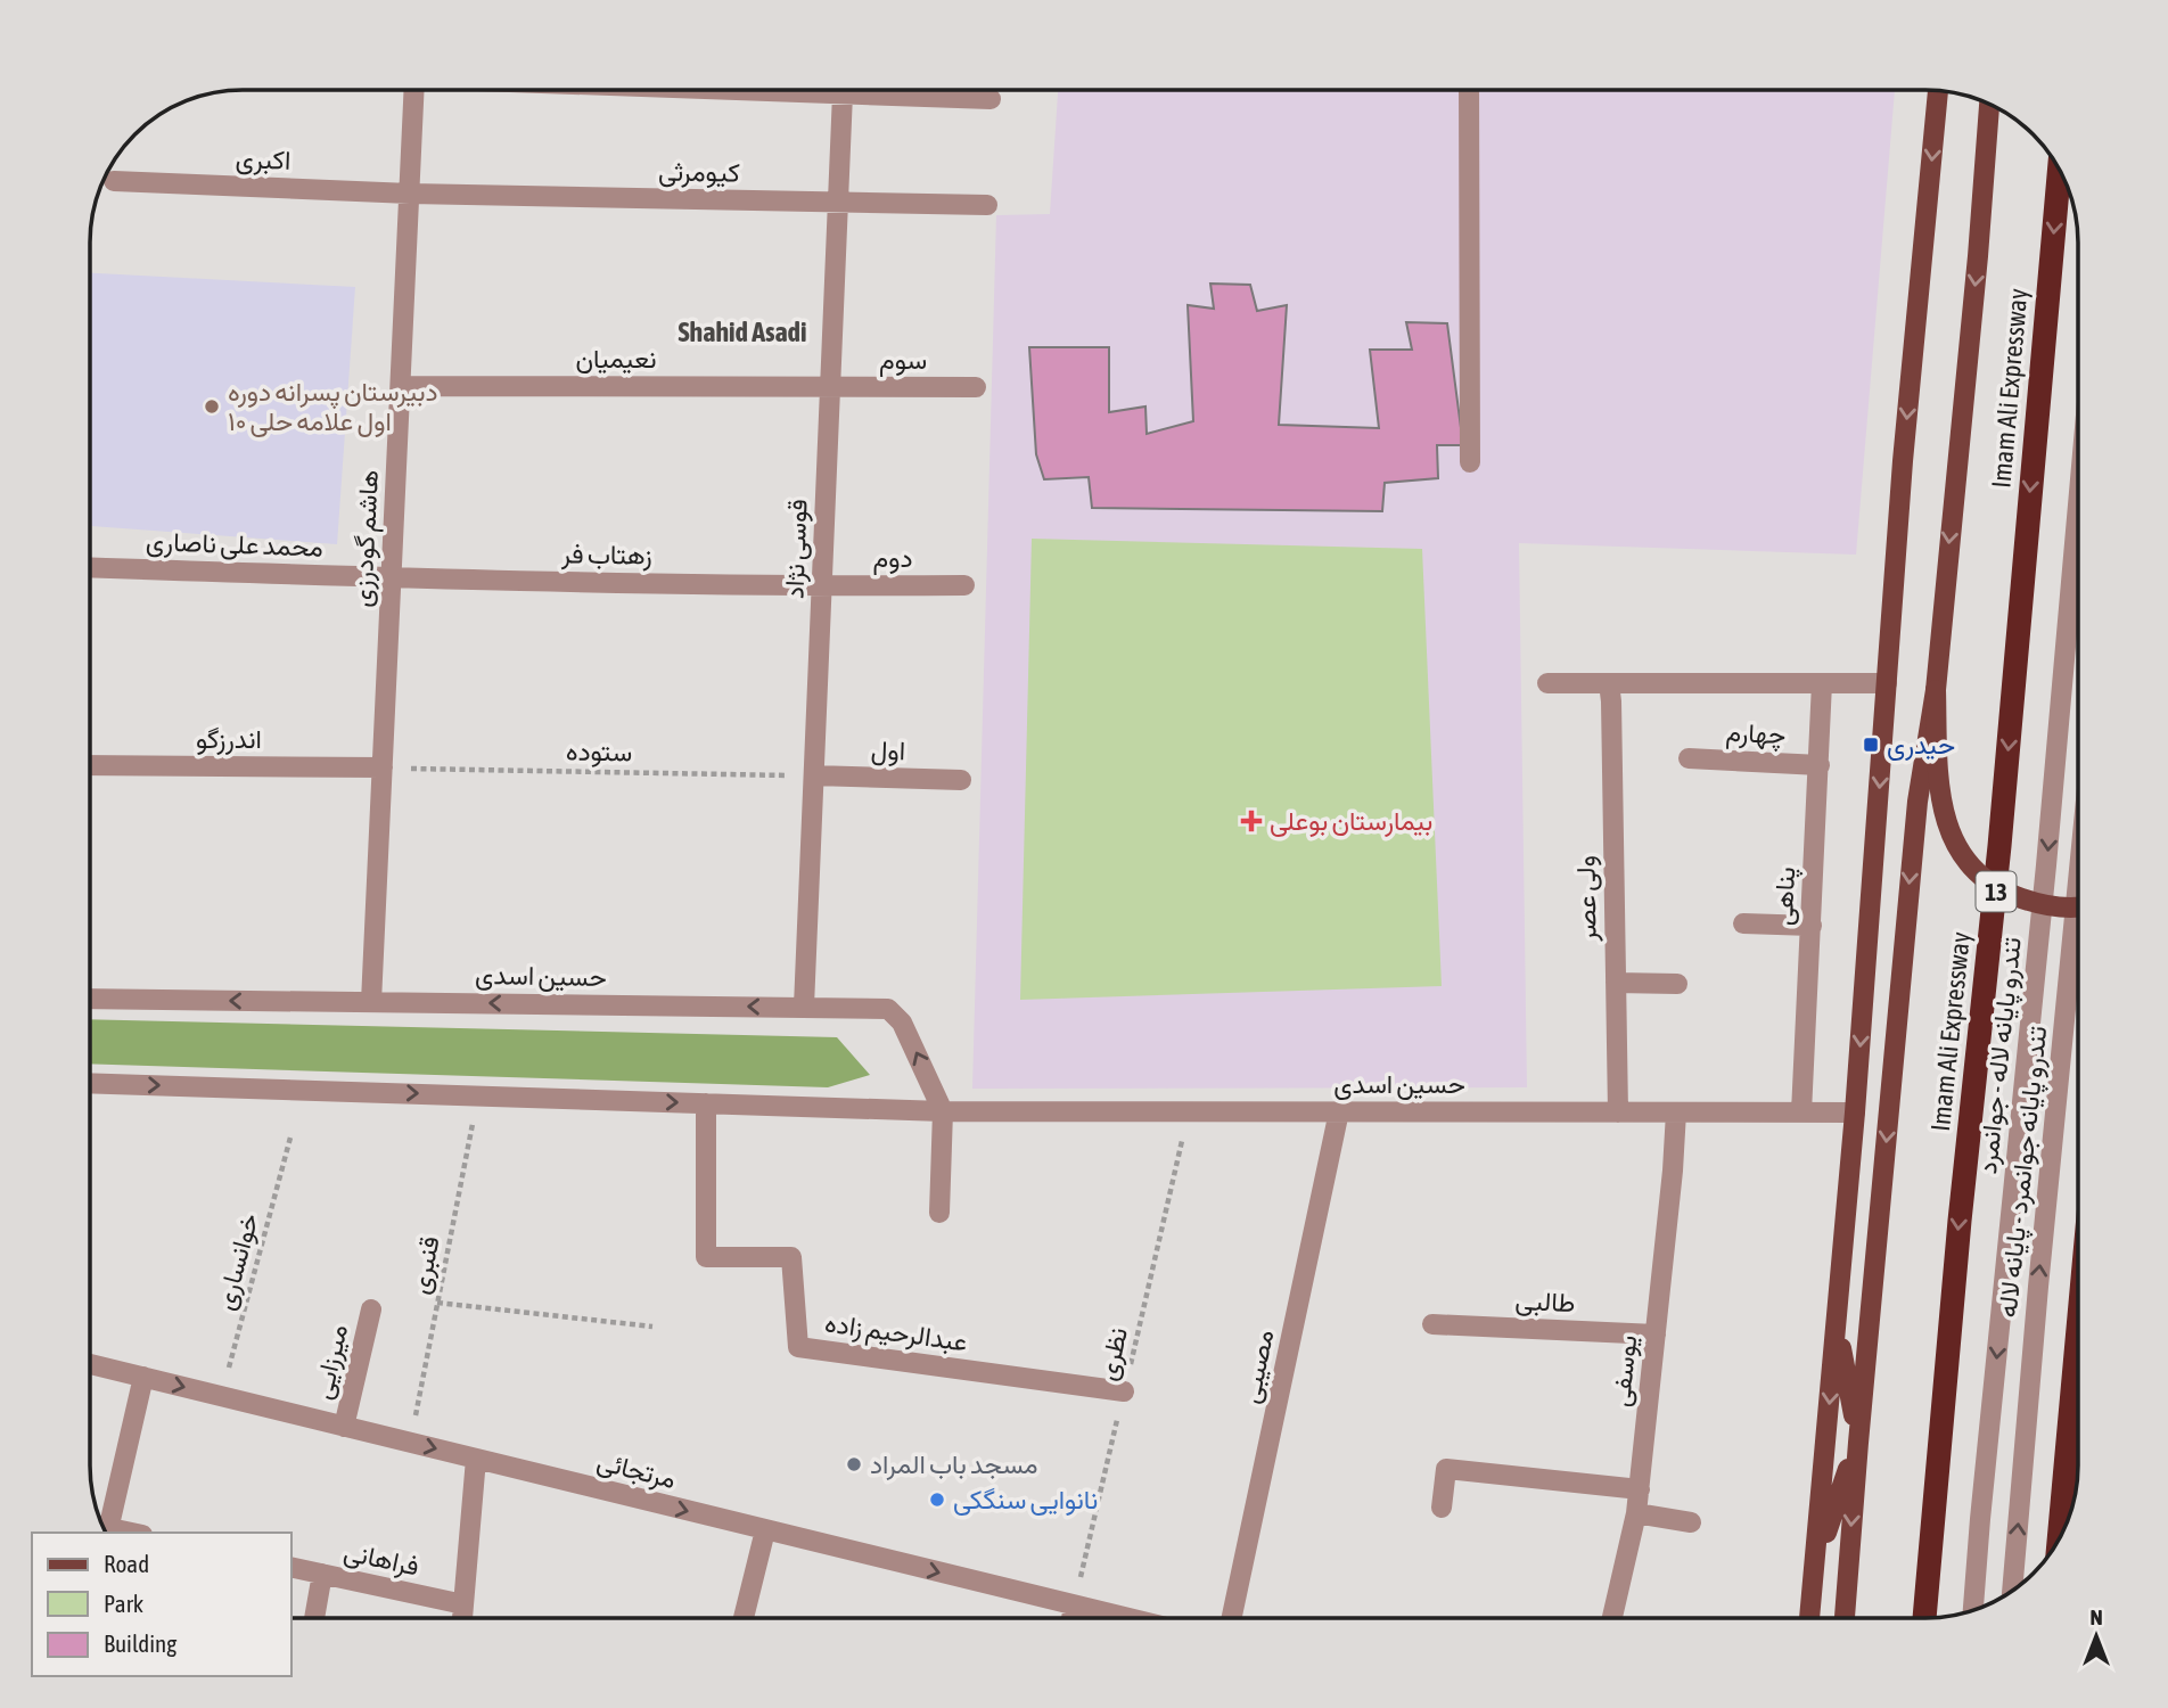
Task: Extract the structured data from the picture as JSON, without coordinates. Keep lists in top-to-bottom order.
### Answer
{
  "streets": {
    "highway": ["Imam Ali Expressway", "13"],
    "street": [
      "اکبری",
      "کیومرثی",
      "نعیمیان",
      "سوم",
      "هاشم گودرزی",
      "محمد علی ناصاری",
      "قوسی نژاد",
      "زهتاب فر",
      "دوم",
      "چهارم",
      "اندرزگو",
      "اول",
      "پناهی",
      "ولی عصر",
      "حسین اسدی",
      "تندرو پایانه لاله - جوانمرد",
      "تندرو پایانه جوانمرد - پایانه لاله",
      "طالبی",
      "عبدالرحیم زاده",
      "میرزایی",
      "مصیبی",
      "یوسفی",
      "مرتجائی",
      "فراهانی"
    ],
    "path": [
      "ستوده",
      "خوانساری",
      "قنبری",
      "نظری"
    ]
  },
  "crossings": [
    ["اکبری", "کیومرثی"],
    ["اکبری", "هاشم گودرزی"],
    ["کیومرثی", "هاشم گودرزی"],
    ["کیومرثی", "قوسی نژاد"],
    ["نعیمیان", "سوم"],
    ["نعیمیان", "هاشم گودرزی"],
    ["نعیمیان", "قوسی نژاد"],
    ["سوم", "قوسی نژاد"],
    ["هاشم گودرزی", "محمد علی ناصاری"],
    ["هاشم گودرزی", "زهتاب فر"],
    ["هاشم گودرزی", "اندرزگو"],
    ["هاشم گودرزی", "ستوده"],
    ["هاشم گودرزی", "حسین اسدی"],
    ["محمد علی ناصاری", "زهتاب فر"],
    ["قوسی نژاد", "زهتاب فر"],
    ["قوسی نژاد", "دوم"],
    ["قوسی نژاد", "اول"],
    ["قوسی نژاد", "ستوده"],
    ["قوسی نژاد", "حسین اسدی"],
    ["زهتاب فر", "دوم"],
    ["چهارم", "پناهی"],
    ["اندرزگو", "ستوده"],
    ["اول", "ستوده"],
    ["پناهی", "حسین اسدی"],
    ["ولی عصر", "حسین اسدی"],
    ["حسین اسدی", "قنبری"],
    ["حسین اسدی", "عبدالرحیم زاده"],
    ["حسین اسدی", "نظری"],
    ["حسین اسدی", "مصیبی"],
    ["حسین اسدی", "یوسفی"],
    ["خوانساری", "مرتجائی"],
    ["قنبری", "مرتجائی"],
    ["طالبی", "یوسفی"],
    ["عبدالرحیم زاده", "نظری"],
    ["نظری", "مرتجائی"],
    ["میرزایی", "مرتجائی"]
  ],
  "one_way": [
    "Imam Ali Expressway",
    "تندرو پایانه لاله - جوانمرد",
    "تندرو پایانه جوانمرد - پایانه لاله",
    "مرتجائی"
  ],
  "districts": ["Shahid Asadi"],
  "places": {
    "other": ["دبیرستان پسرانه دوره اول علامه حلی ۱۰", "مسجد باب المراد", "نانوایی سنگکی"],
    "transit": ["حیدری"],
    "health": ["بیمارستان بوعلی"]
  },
  "legend": ["Road", "Park", "Building"],
  "north": "top"
}
